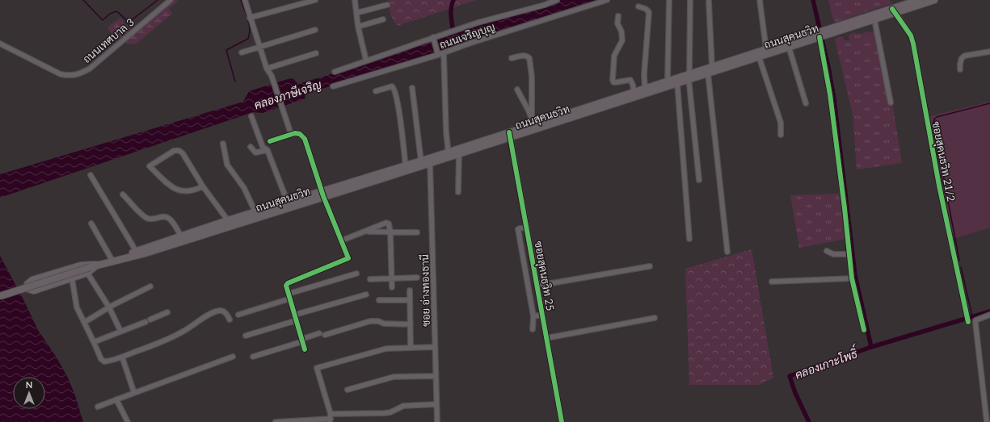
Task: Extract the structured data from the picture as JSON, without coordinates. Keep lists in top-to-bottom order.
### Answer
{
  "streets": {
    "main road": ["ถนนสุคนธวิท"],
    "street": [
      "ถนนเจริญบุญ",
      "ถนนเทศบาล 3",
      "ซอยสุคนธวิท 21/2",
      "ซอยสุคนธวิท 25",
      "ซอย อ่างทองธานี"
    ]
  },
  "crossings": [
    ["ถนนสุคนธวิท", "ซอยสุคนธวิท 21/2"],
    ["ถนนสุคนธวิท", "ซอยสุคนธวิท 25"],
    ["ถนนสุคนธวิท", "ซอย อ่างทองธานี"]
  ],
  "water": ["คลองภาษีเจริญ", "คลองเกาะโพธิ์"],
  "north": "top"
}
